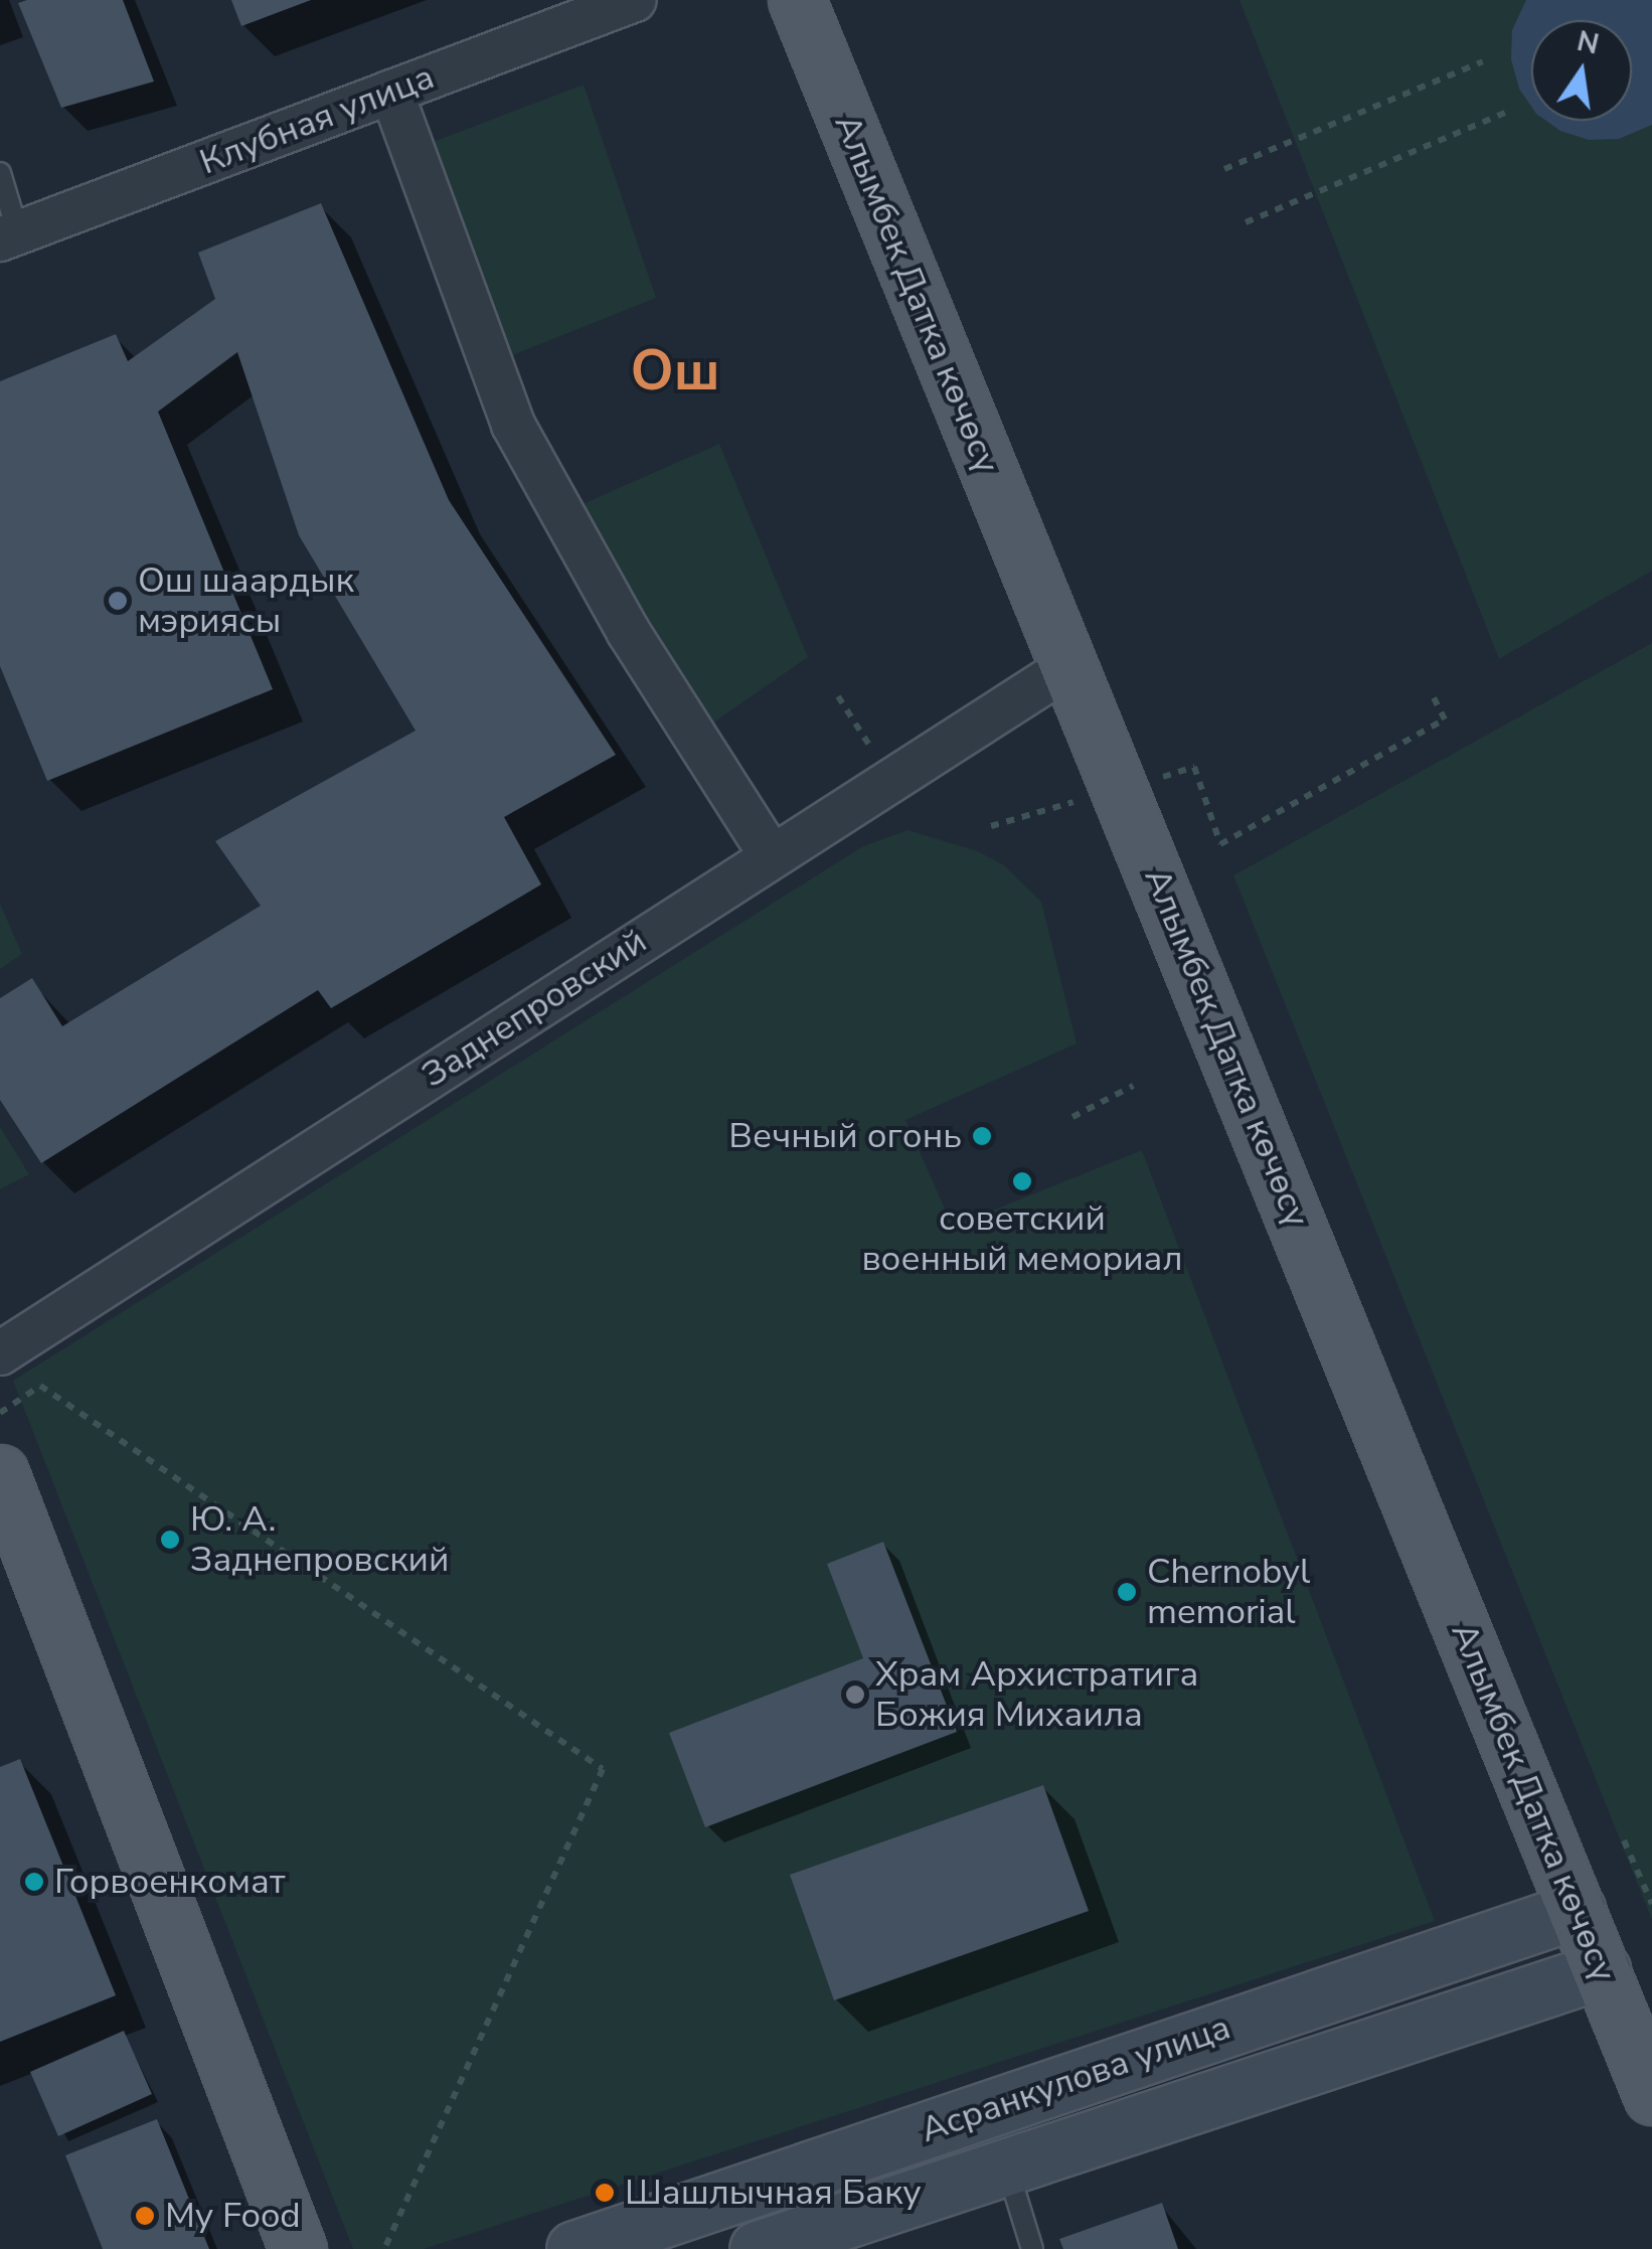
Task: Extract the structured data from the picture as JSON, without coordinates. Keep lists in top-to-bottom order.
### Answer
{
  "streets": {
    "main road": ["Алымбек Датка көчөсү", "Асранкулова улица"],
    "street": ["Клубная улица", "Заднепровский"]
  },
  "crossings": [
    ["Алымбек Датка көчөсү", "Заднепровский"],
    ["Алымбек Датка көчөсү", "Асранкулова улица"]
  ],
  "districts": ["Ош"],
  "places": [
    "Ош шаардык мэриясы",
    "Вечный огонь",
    "советский военный мемориал",
    "Ю. А. Заднепровский",
    "Chernobyl memorial",
    "Храм Архистратига Божия Михаила",
    "Горвоенкомат",
    "Шашлычная Баку",
    "My Food"
  ],
  "north": "top"
}
